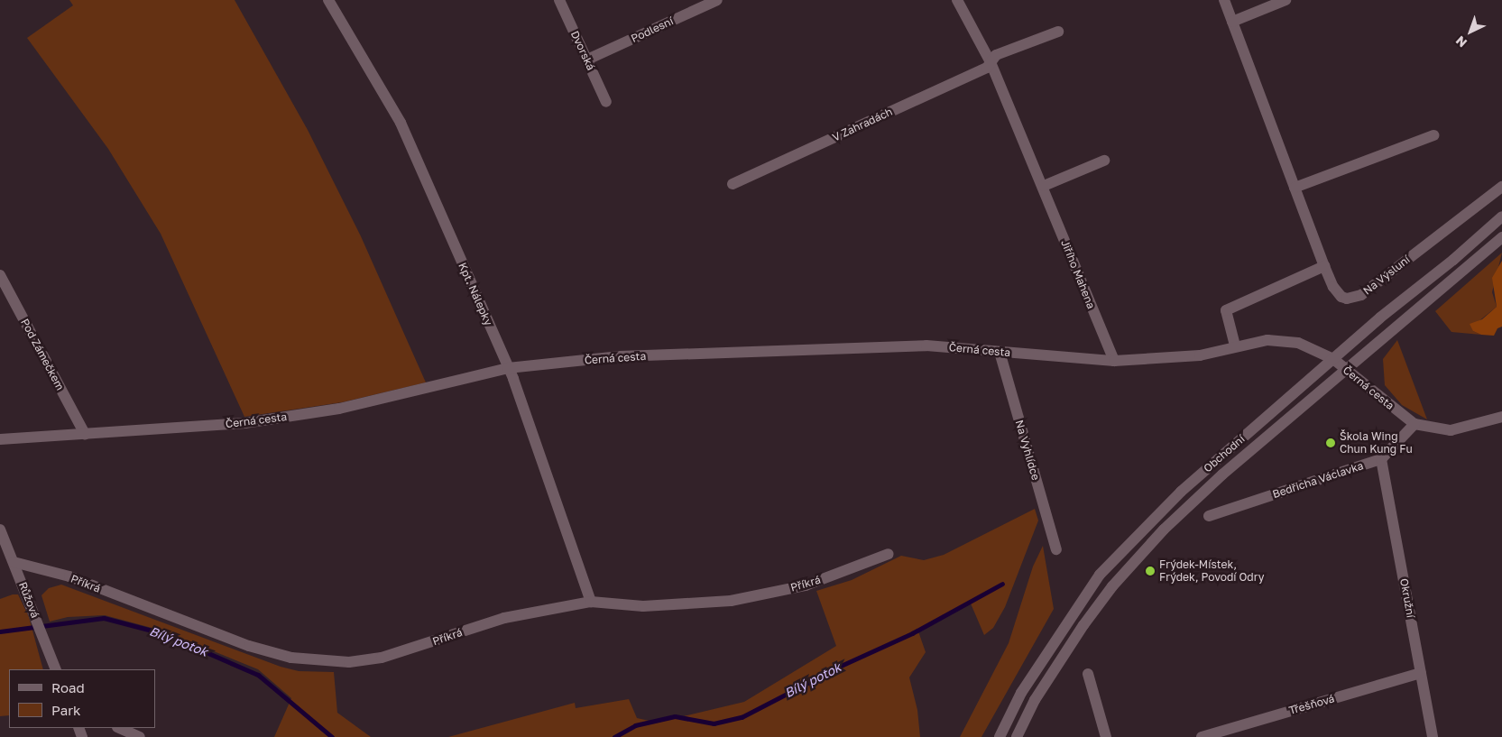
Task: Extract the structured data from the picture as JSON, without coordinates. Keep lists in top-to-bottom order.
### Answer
{
  "streets": {
    "street": [
      "Podlesní",
      "Dvorská",
      "V Zahradách",
      "Jiřího Mahena",
      "Na Výsluní",
      "Kpt. Nálepky",
      "Černá cesta",
      "Pod Zámečkem",
      "Na Vyhlídce",
      "Obchodní",
      "Bedřicha Václavka",
      "Příkrá",
      "Okružní",
      "Růžová",
      "Třešňová"
    ]
  },
  "crossings": [
    ["Podlesní", "Dvorská"],
    ["V Zahradách", "Jiřího Mahena"],
    ["Jiřího Mahena", "Černá cesta"],
    ["Kpt. Nálepky", "Černá cesta"],
    ["Kpt. Nálepky", "Příkrá"],
    ["Černá cesta", "Pod Zámečkem"],
    ["Černá cesta", "Na Vyhlídce"],
    ["Černá cesta", "Obchodní"],
    ["Černá cesta", "Bedřicha Václavka"],
    ["Bedřicha Václavka", "Okružní"],
    ["Příkrá", "Růžová"],
    ["Okružní", "Třešňová"]
  ],
  "water": ["Bílý potok"],
  "places": ["Škola Wing Chun Kung Fu", "Frýdek-Místek, Frýdek, Povodí Odry"],
  "legend": ["Road", "Park"],
  "north": "bottom left"
}
